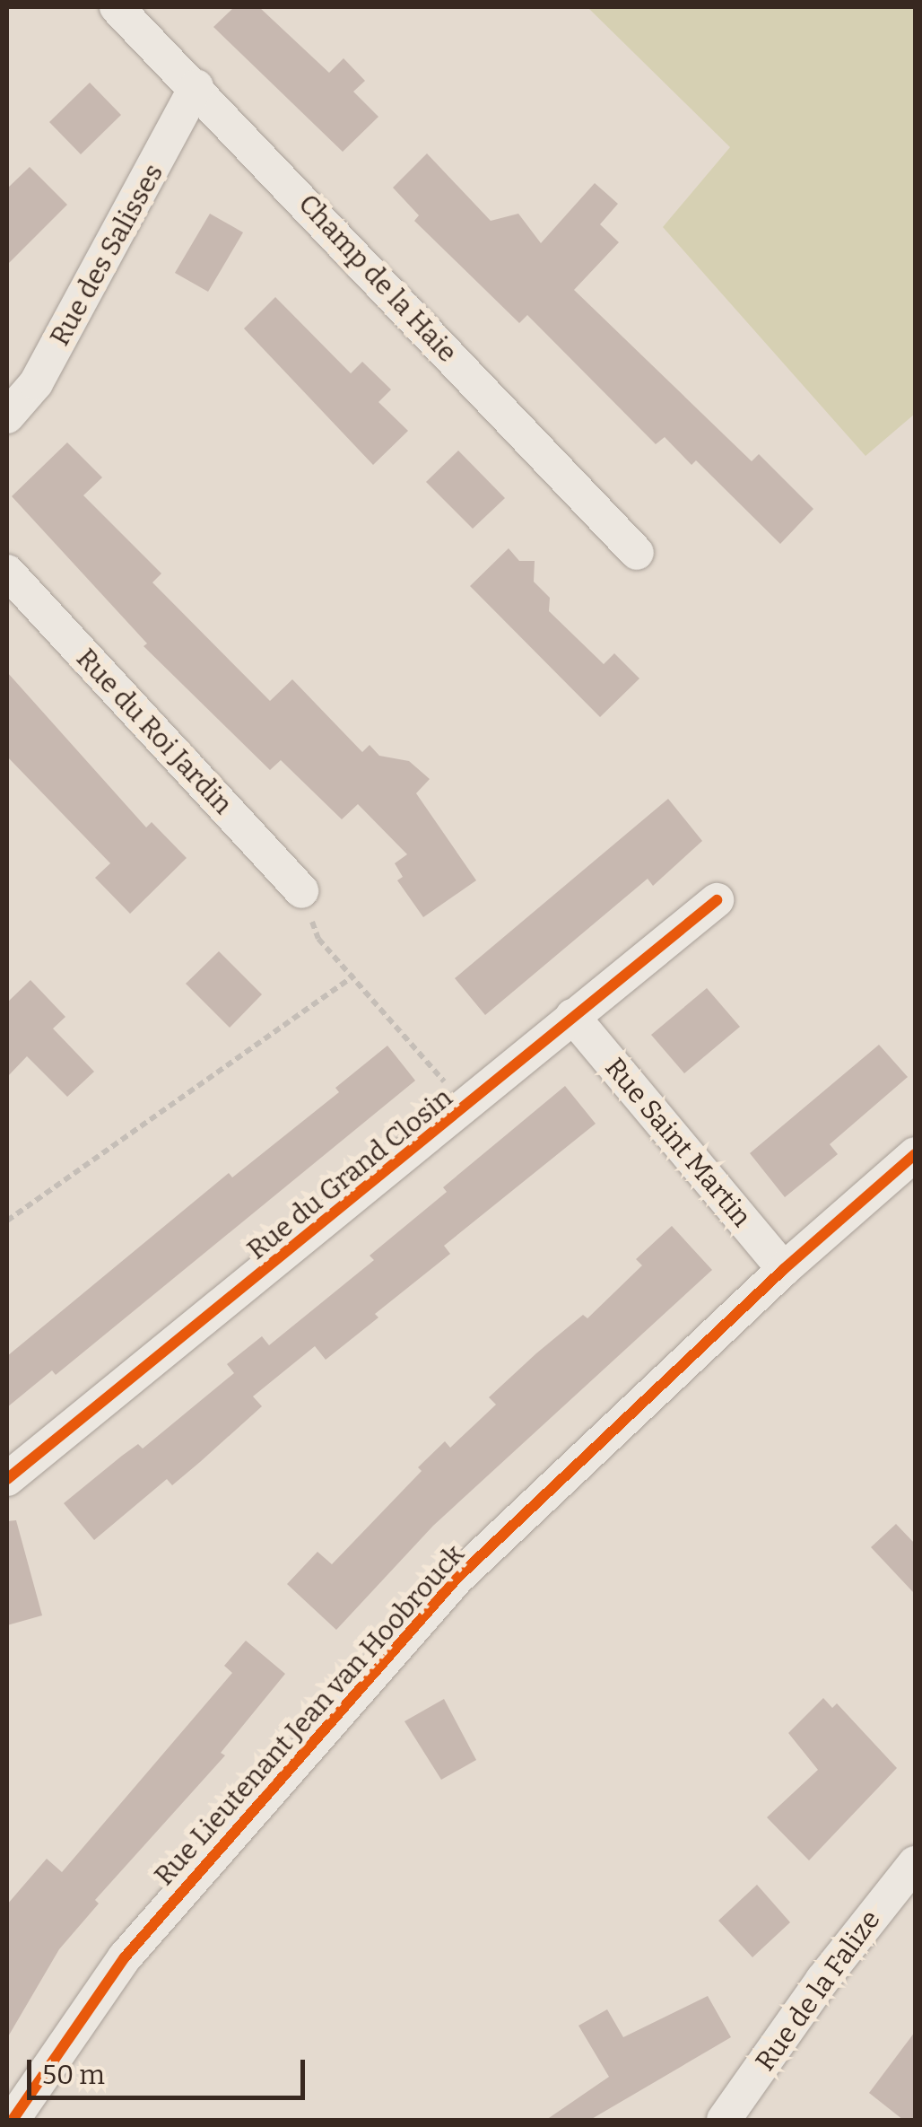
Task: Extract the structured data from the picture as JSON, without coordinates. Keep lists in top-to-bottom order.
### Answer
{
  "streets": {
    "street": [
      "Rue des Salisses",
      "Champ de la Haie",
      "Rue du Roi Jardin",
      "Rue Saint Martin",
      "Rue du Grand Closin",
      "Rue Lieutenant Jean van Hoobrouck",
      "Rue de la Falize"
    ]
  },
  "crossings": [
    ["Rue des Salisses", "Champ de la Haie"],
    ["Rue Saint Martin", "Rue du Grand Closin"],
    ["Rue Saint Martin", "Rue Lieutenant Jean van Hoobrouck"]
  ],
  "scale_bar": "50 m"
}
